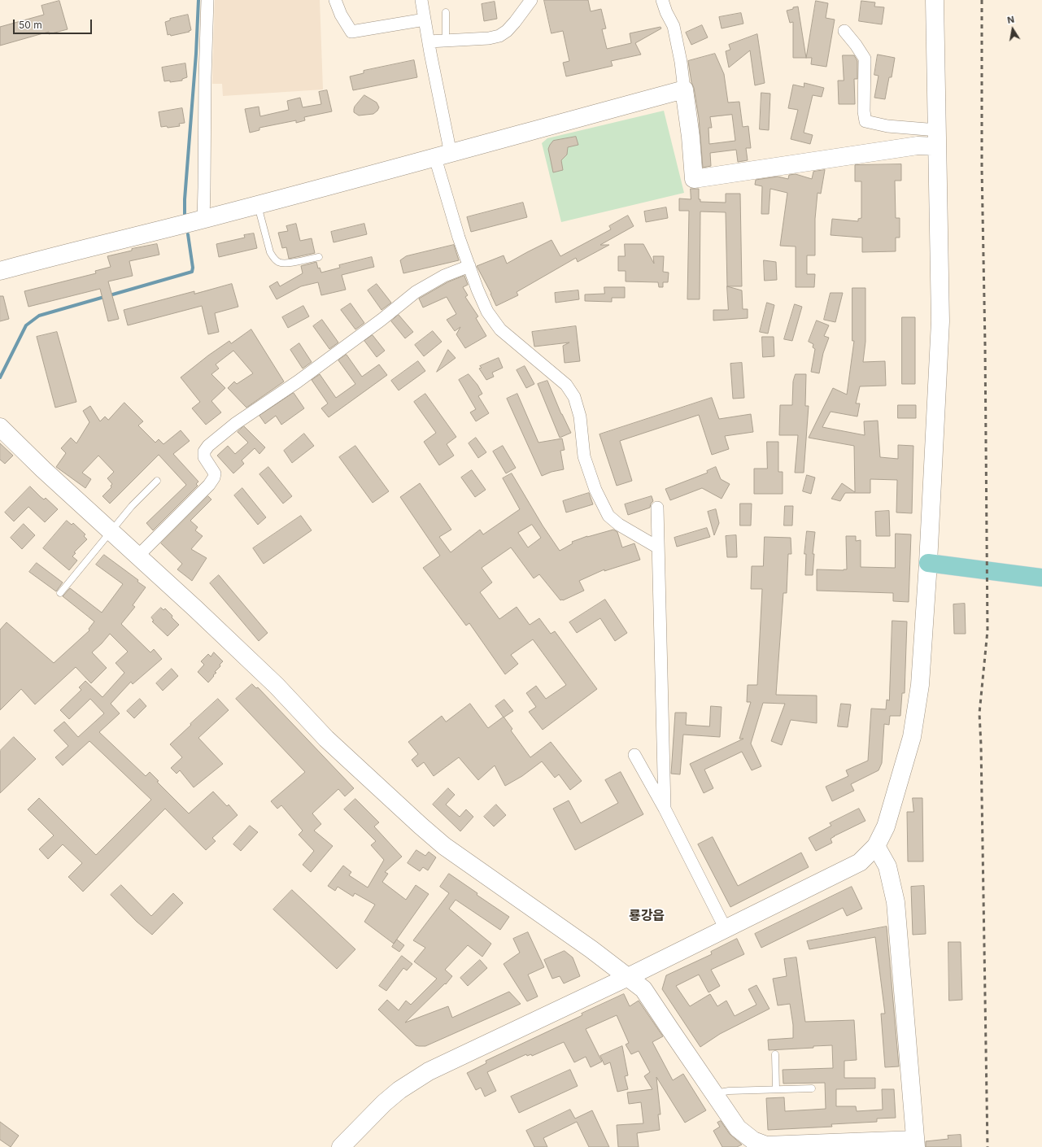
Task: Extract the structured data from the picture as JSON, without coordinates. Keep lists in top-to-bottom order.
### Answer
{
  "districts": ["룡강읍"],
  "scale_bar": "50 m",
  "north": "top"
}
